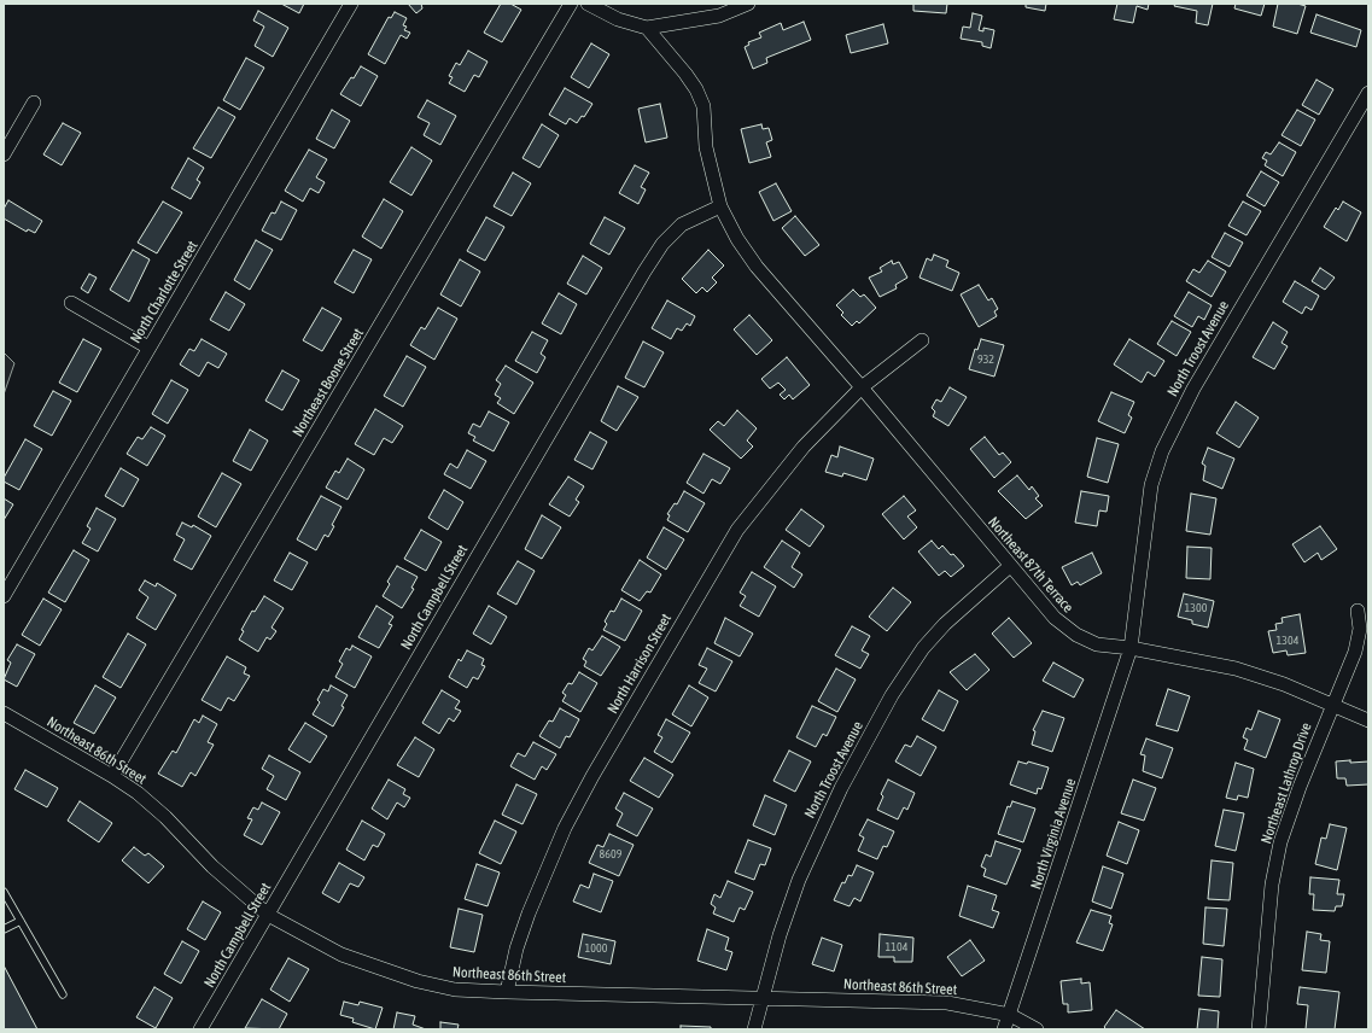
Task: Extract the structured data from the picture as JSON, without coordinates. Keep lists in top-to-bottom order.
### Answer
{
  "streets": {
    "street": [
      "North Charlotte Street",
      "North Troost Avenue",
      "Northeast Boone Street",
      "Northeast 87th Terrace",
      "North Campbell Street",
      "North Harrison Street",
      "Northeast 86th Street",
      "Northeast Lathrop Drive",
      "North Virginia Avenue"
    ]
  },
  "crossings": [
    ["North Troost Avenue", "Northeast 87th Terrace"],
    ["North Troost Avenue", "Northeast 86th Street"],
    ["North Troost Avenue", "North Virginia Avenue"],
    ["Northeast Boone Street", "Northeast 86th Street"],
    ["Northeast 87th Terrace", "North Campbell Street"],
    ["Northeast 87th Terrace", "North Harrison Street"],
    ["Northeast 87th Terrace", "Northeast Lathrop Drive"],
    ["Northeast 87th Terrace", "North Virginia Avenue"],
    ["North Campbell Street", "Northeast 86th Street"],
    ["North Harrison Street", "Northeast 86th Street"],
    ["Northeast 86th Street", "North Virginia Avenue"]
  ],
  "house_numbers": [
    "932",
    "1300",
    "1304",
    "8609",
    "1104",
    "1000"
  ]
}
